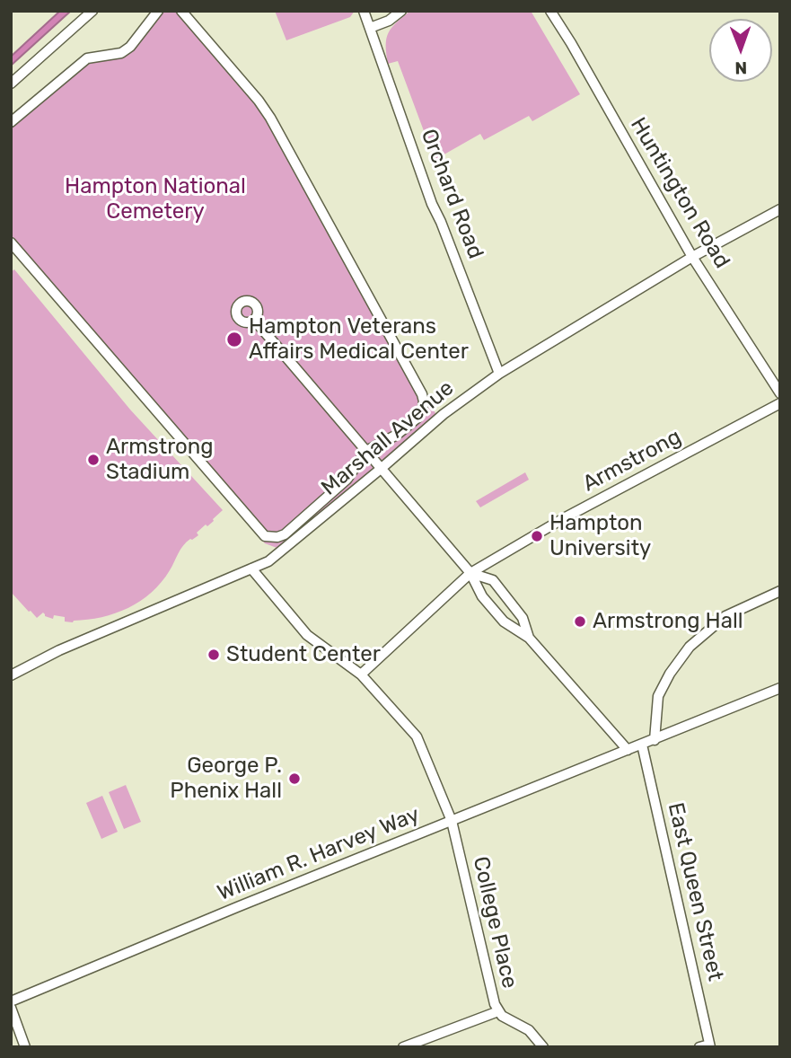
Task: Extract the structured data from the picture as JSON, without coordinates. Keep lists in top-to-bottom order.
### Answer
{
  "streets": {
    "street": [
      "Huntington Road",
      "Orchard Road",
      "Marshall Avenue",
      "Armstrong",
      "William R. Harvey Way",
      "East Queen Street",
      "College Place"
    ]
  },
  "crossings": [
    ["Huntington Road", "Marshall Avenue"],
    ["Orchard Road", "Marshall Avenue"],
    ["Marshall Avenue", "College Place"],
    ["Armstrong", "College Place"],
    ["William R. Harvey Way", "East Queen Street"],
    ["William R. Harvey Way", "College Place"]
  ],
  "parks": ["Hampton National Cemetery"],
  "places": [
    "Hampton Veterans Affairs Medical Center",
    "Armstrong Stadium",
    "Hampton University",
    "Armstrong Hall",
    "Student Center",
    "George P. Phenix Hall"
  ],
  "north": "bottom"
}
